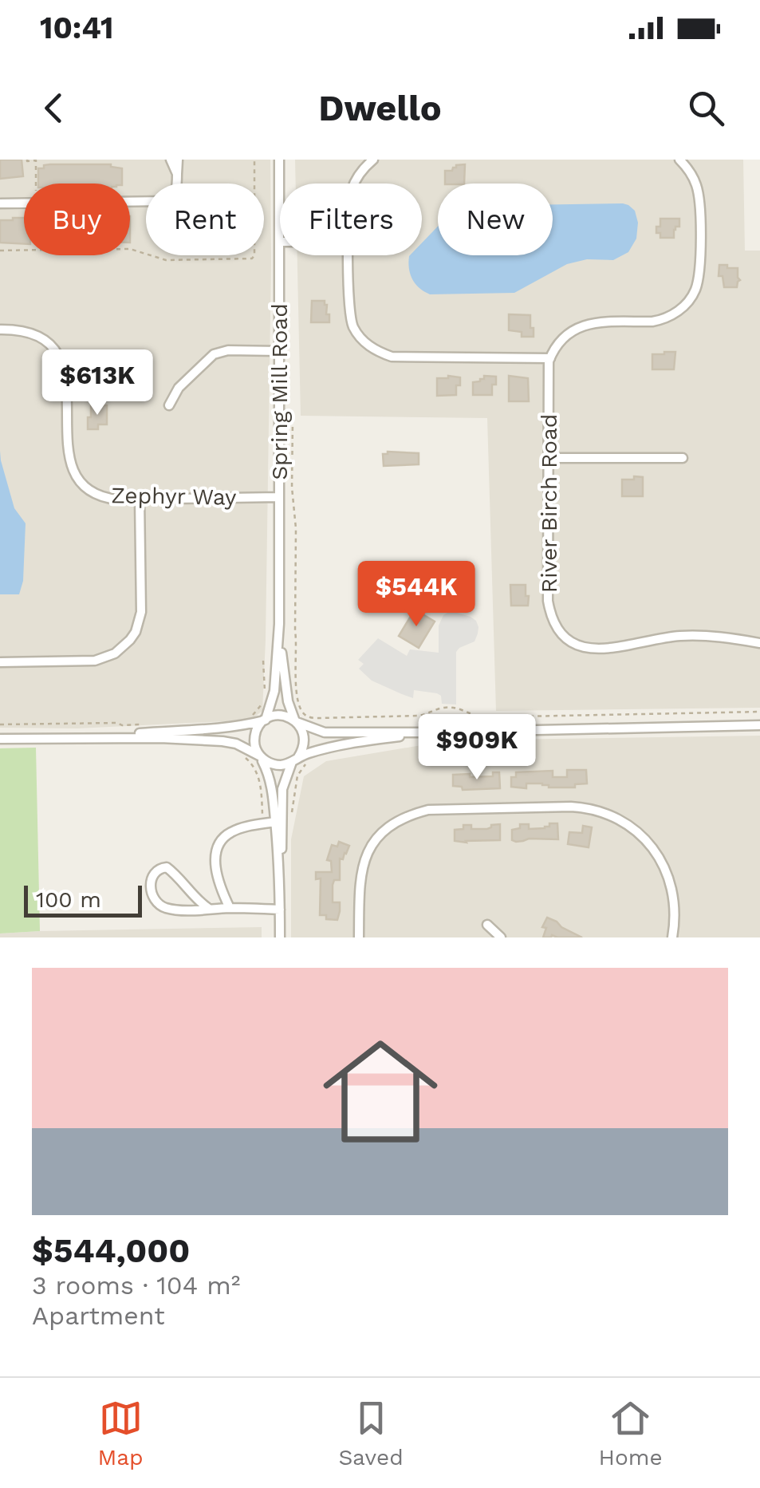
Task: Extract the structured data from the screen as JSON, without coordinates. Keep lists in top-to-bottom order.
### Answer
{
  "streets": {
    "street": ["Spring Mill Road", "Zephyr Way", "River Birch Road"]
  },
  "crossings": [
    ["Spring Mill Road", "Zephyr Way"]
  ],
  "scale_bar": "100 m",
  "page": {
    "status": "10:41",
    "header": "Dwello",
    "chip": [
      "Buy",
      "Rent",
      "Filters",
      "New"
    ],
    "price": ["$613K", "$544K", "$909K"],
    "scale": "100 m",
    "list": [
      {
        "name": "$544,000",
        "note": "3 rooms · 104 m² · Apartment"
      }
    ],
    "tabs": ["Map", "Saved", "Home"]
  }
}
